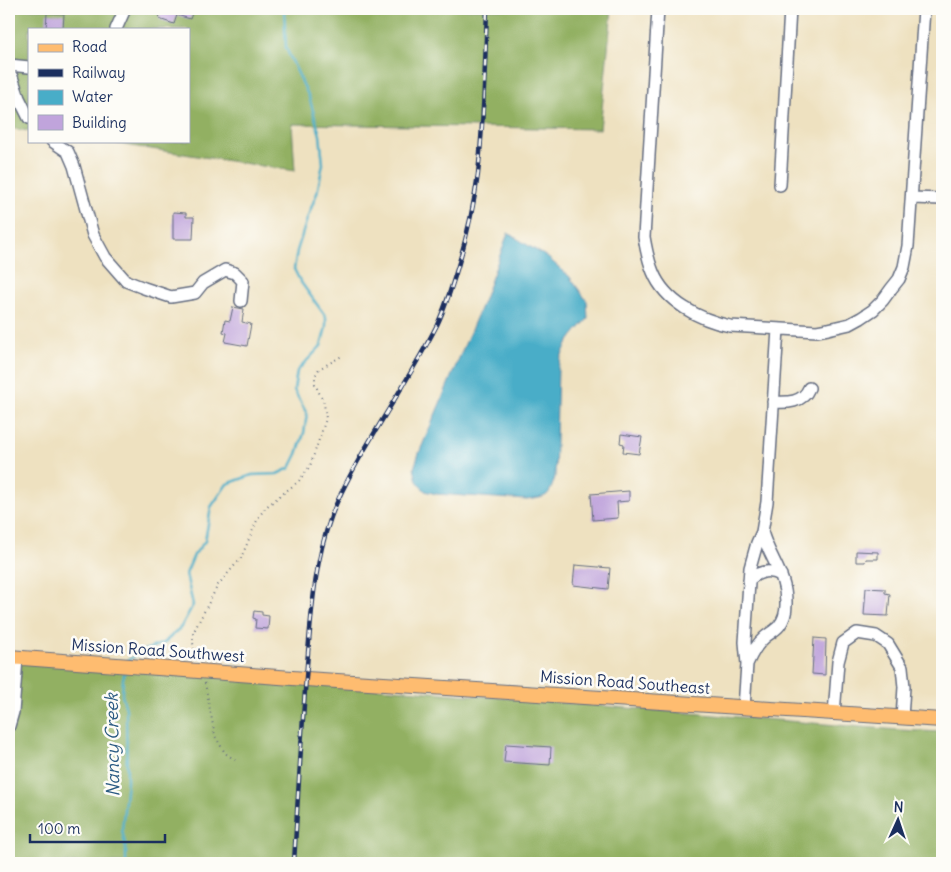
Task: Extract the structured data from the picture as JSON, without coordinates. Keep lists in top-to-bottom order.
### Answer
{
  "streets": {
    "main road": ["Mission Road Southwest", "Mission Road Southeast"]
  },
  "crossings": [
    ["Mission Road Southwest", "Mission Road Southeast"]
  ],
  "water": ["Nancy Creek"],
  "legend": [
    "Road",
    "Railway",
    "Water",
    "Building"
  ],
  "scale_bar": "100 m",
  "north": "top"
}
